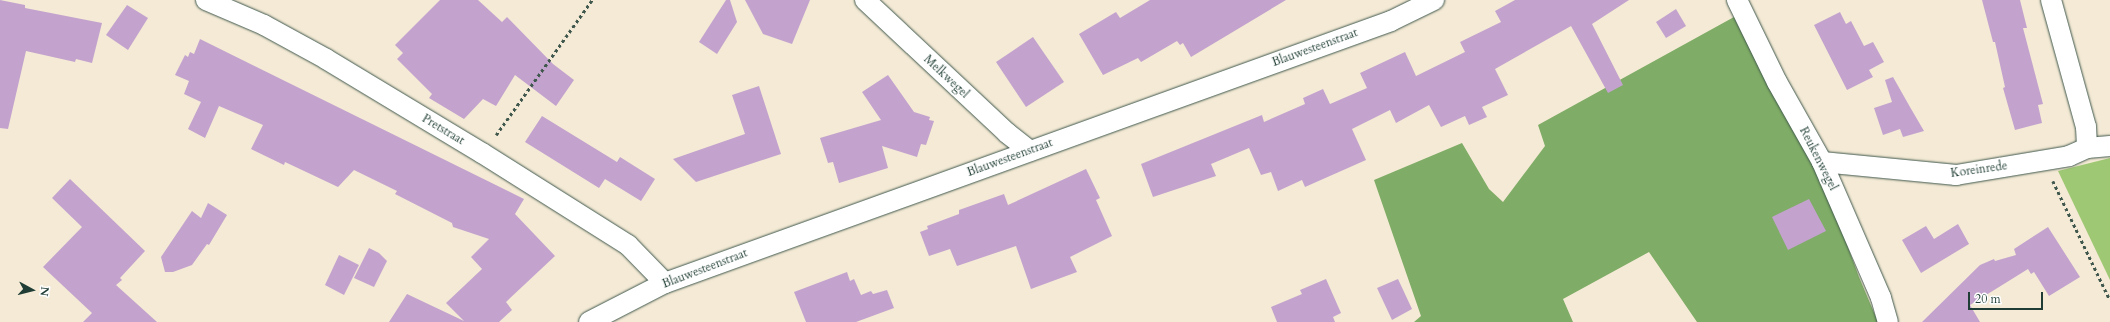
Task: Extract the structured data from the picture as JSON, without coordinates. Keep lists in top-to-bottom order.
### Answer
{
  "streets": {
    "street": [
      "Blauwesteenstraat",
      "Melkwegel",
      "Pretstraat",
      "Reukenwegel",
      "Koreinrede"
    ]
  },
  "crossings": [
    ["Blauwesteenstraat", "Melkwegel"],
    ["Blauwesteenstraat", "Pretstraat"],
    ["Reukenwegel", "Koreinrede"]
  ],
  "scale_bar": "20 m",
  "north": "right"
}
